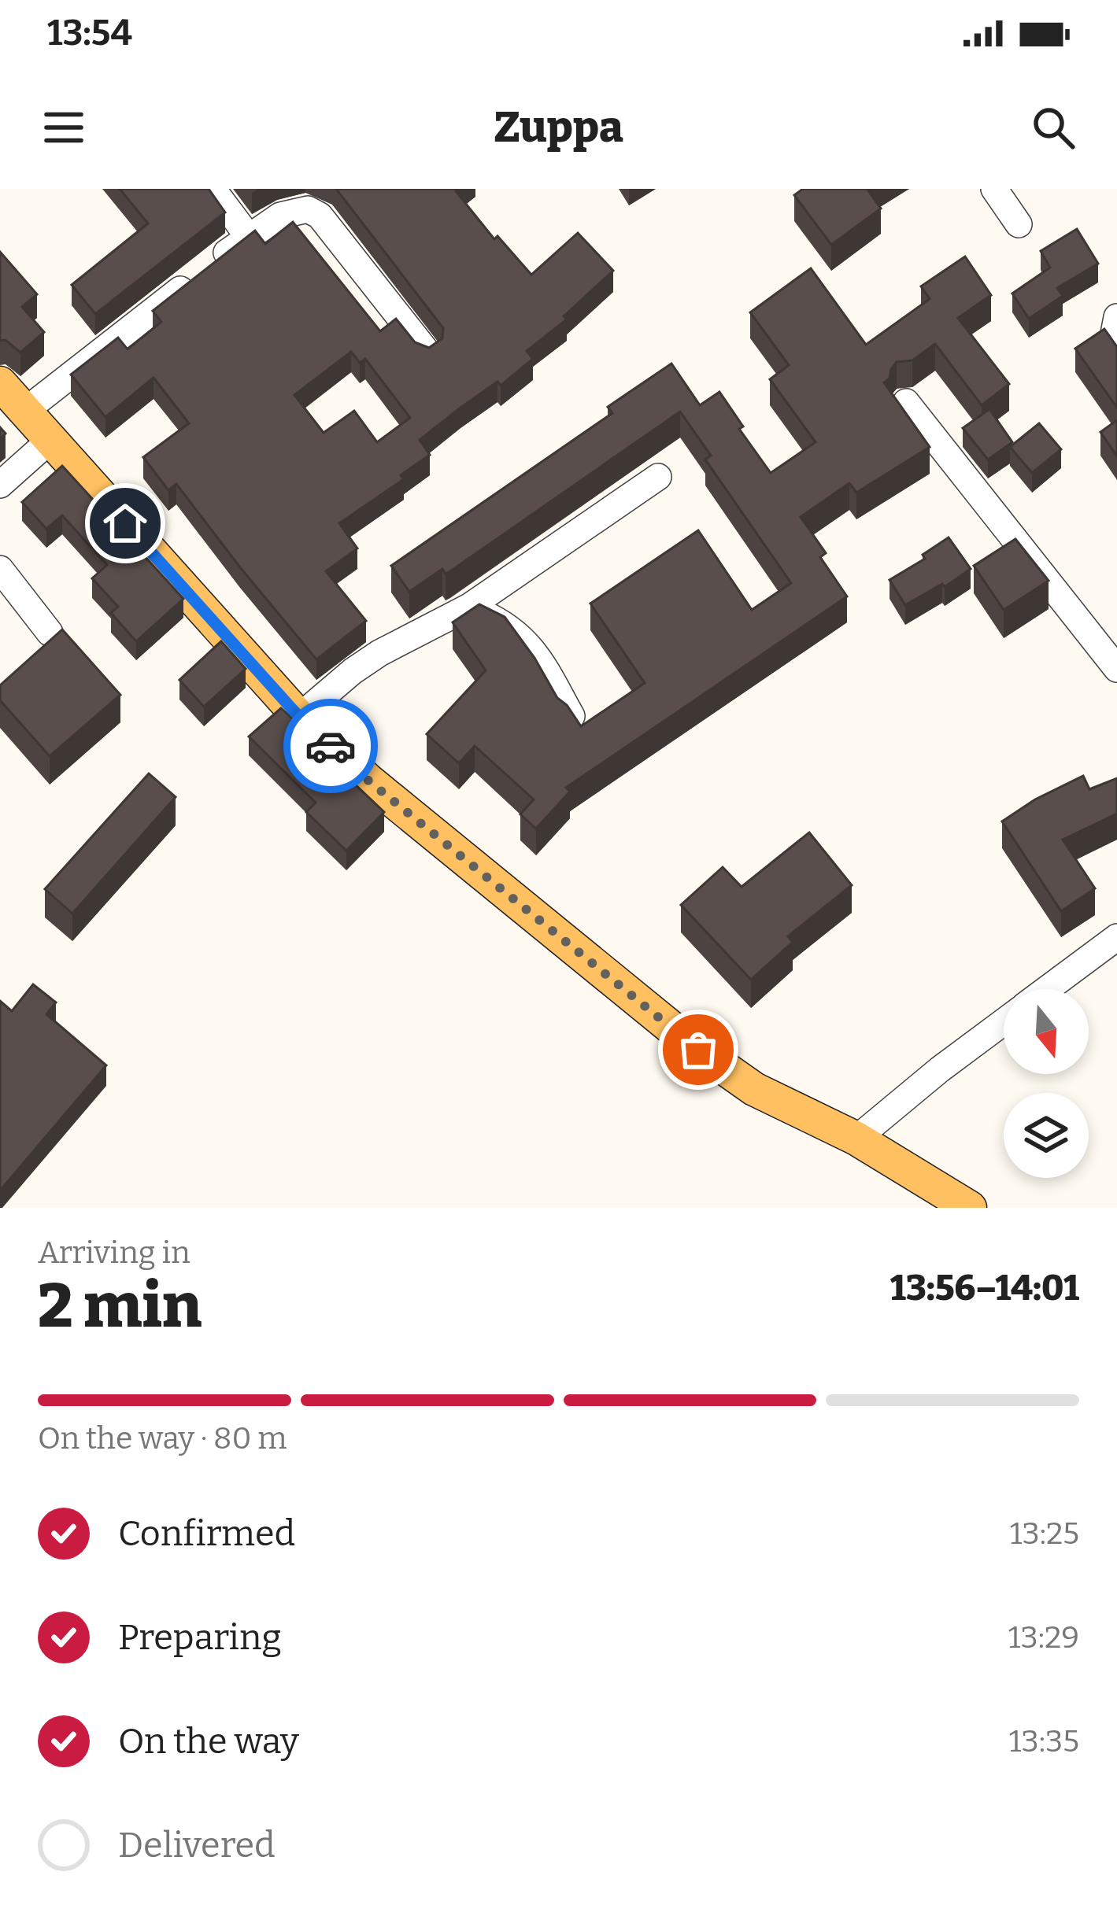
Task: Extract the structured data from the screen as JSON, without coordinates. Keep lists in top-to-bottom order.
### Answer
{
  "north": "bottom",
  "page": {
    "status": "13:54",
    "header": "Zuppa",
    "heading": ["2 min", "Arriving in", "13:56–14:01"],
    "bar": "On the way · 80 m",
    "list": [
      ["Confirmed", "13:25"],
      ["Preparing", "13:29"],
      ["On the way", "13:35"],
      "Delivered"
    ]
  }
}
